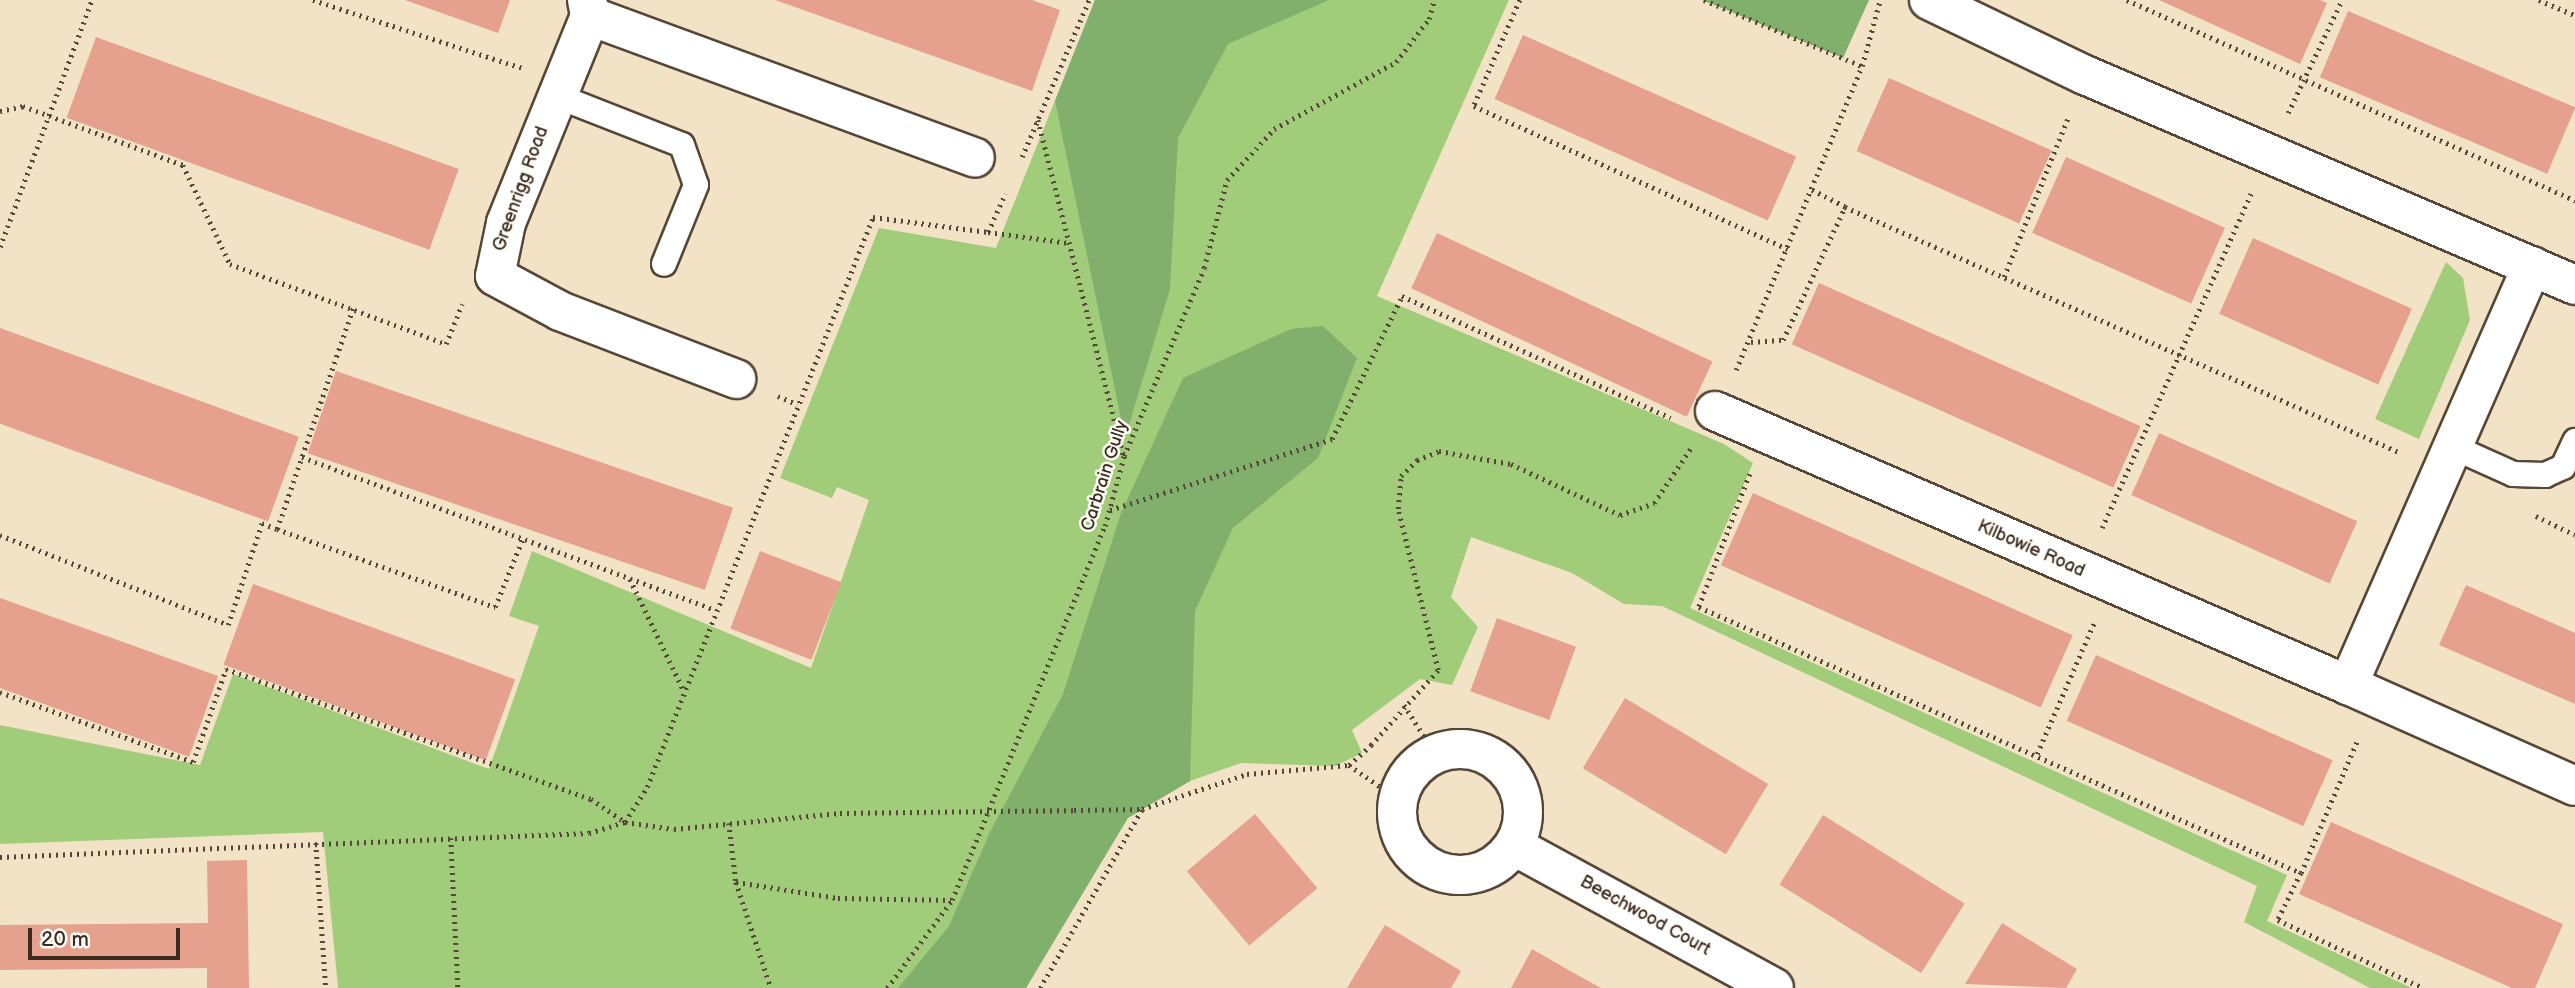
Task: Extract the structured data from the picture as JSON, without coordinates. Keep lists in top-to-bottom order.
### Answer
{
  "streets": {
    "street": ["Greenrigg Road", "Kilbowie Road", "Beechwood Court"],
    "path": ["Carbrain Gully"]
  },
  "scale_bar": "20 m"
}
